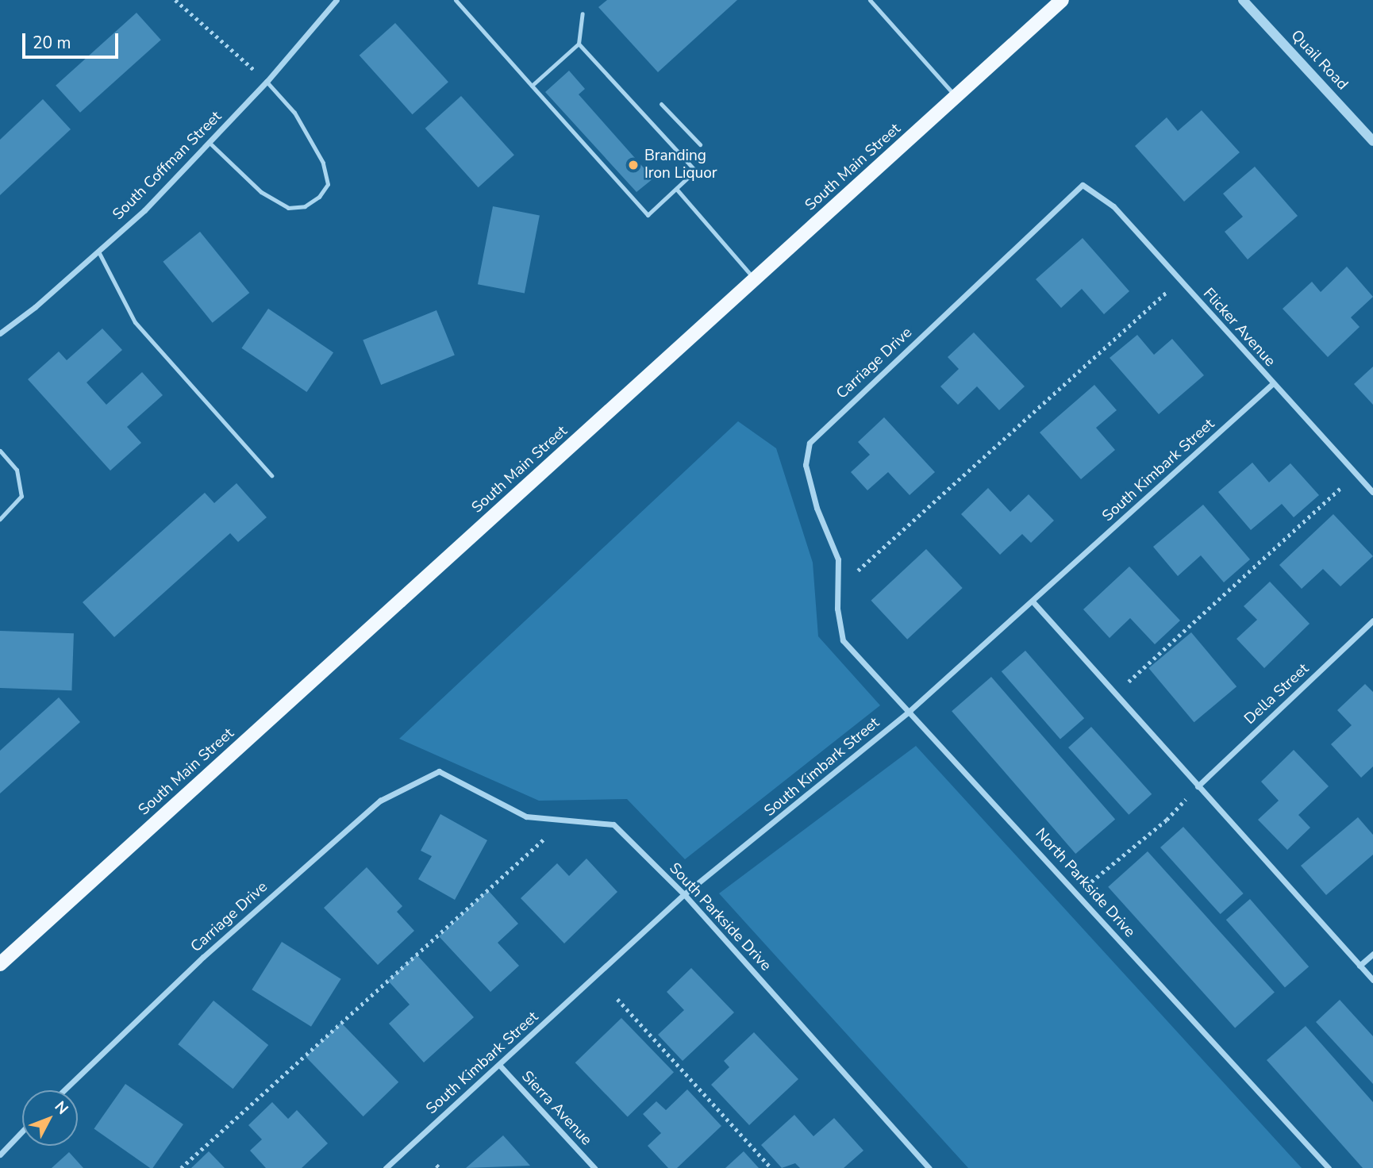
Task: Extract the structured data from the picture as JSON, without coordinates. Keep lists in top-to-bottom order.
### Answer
{
  "streets": {
    "main road": ["South Main Street"],
    "street": [
      "Quail Road",
      "South Coffman Street",
      "Flicker Avenue",
      "Carriage Drive",
      "South Kimbark Street",
      "Della Street",
      "North Parkside Drive",
      "South Parkside Drive",
      "Sierra Avenue"
    ]
  },
  "crossings": [
    ["Flicker Avenue", "Carriage Drive"],
    ["Flicker Avenue", "South Kimbark Street"],
    ["Carriage Drive", "North Parkside Drive"],
    ["Carriage Drive", "South Parkside Drive"],
    ["South Kimbark Street", "North Parkside Drive"],
    ["South Kimbark Street", "South Parkside Drive"],
    ["South Kimbark Street", "Sierra Avenue"]
  ],
  "places": ["Branding Iron Liquor"],
  "scale_bar": "20 m",
  "north": "top right"
}
